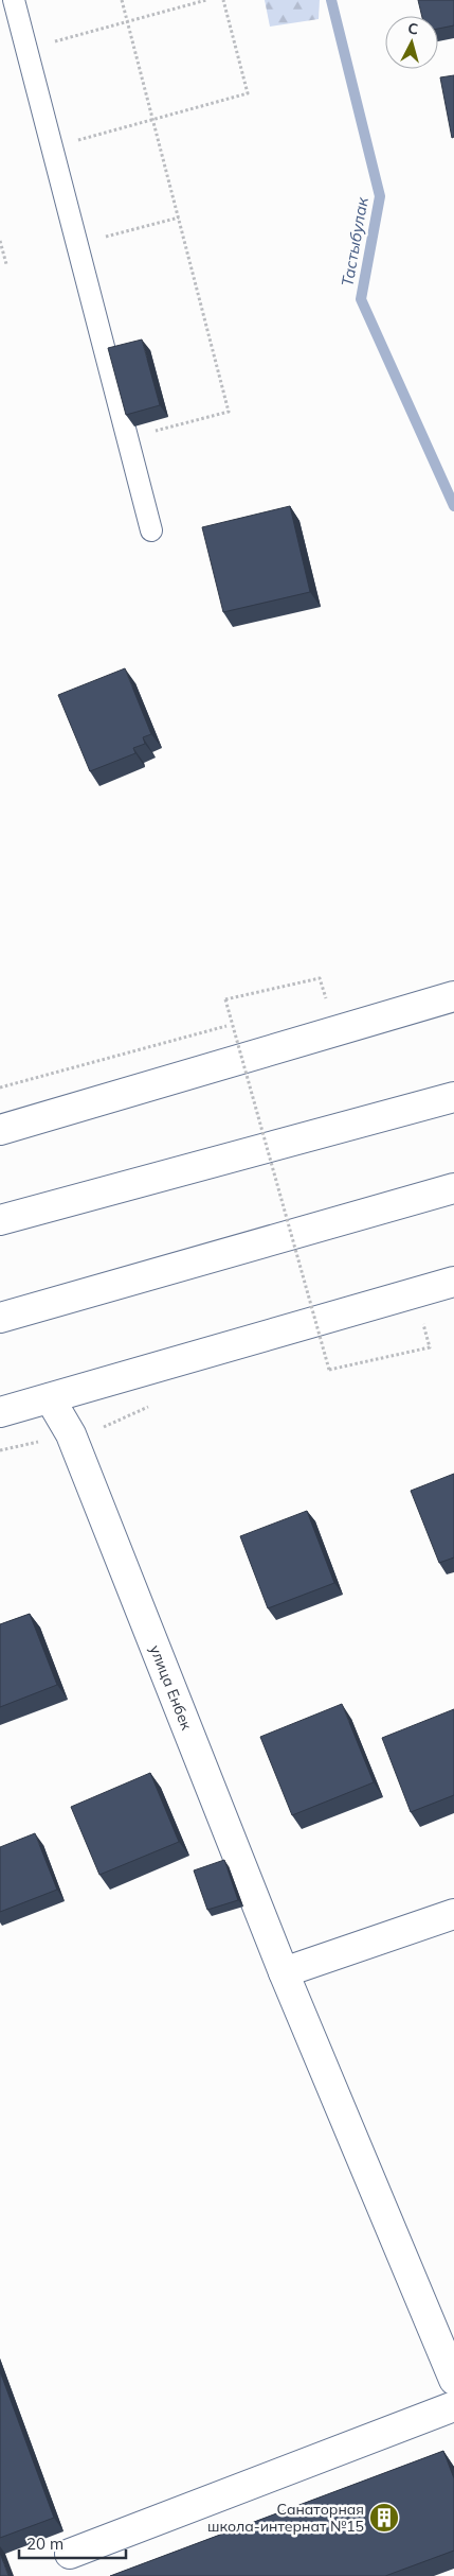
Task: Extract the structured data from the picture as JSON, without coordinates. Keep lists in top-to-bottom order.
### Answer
{
  "streets": {
    "street": ["улица Енбек"]
  },
  "water": ["Тастыбулак"],
  "places": {
    "building": ["Санаторная школа-интернат №15"]
  },
  "scale_bar": "20 m",
  "north": "top"
}
